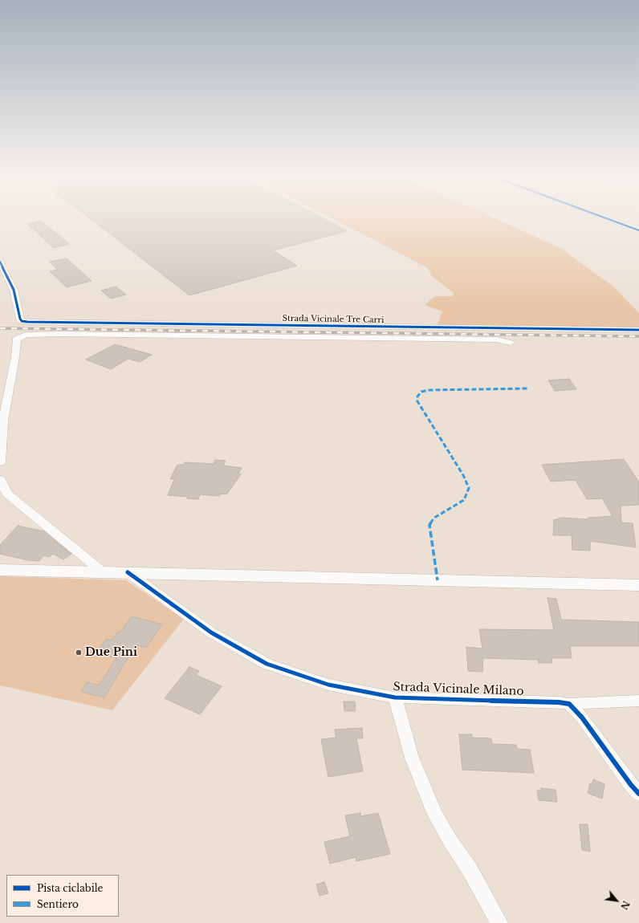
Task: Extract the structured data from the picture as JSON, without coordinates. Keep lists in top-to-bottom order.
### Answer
{
  "streets": {
    "street": ["Strada Vicinale Tre Carri", "Strada Vicinale Milano"]
  },
  "places": ["Due Pini"],
  "legend": ["Pista ciclabile", "Sentiero"],
  "north": "bottom right"
}
